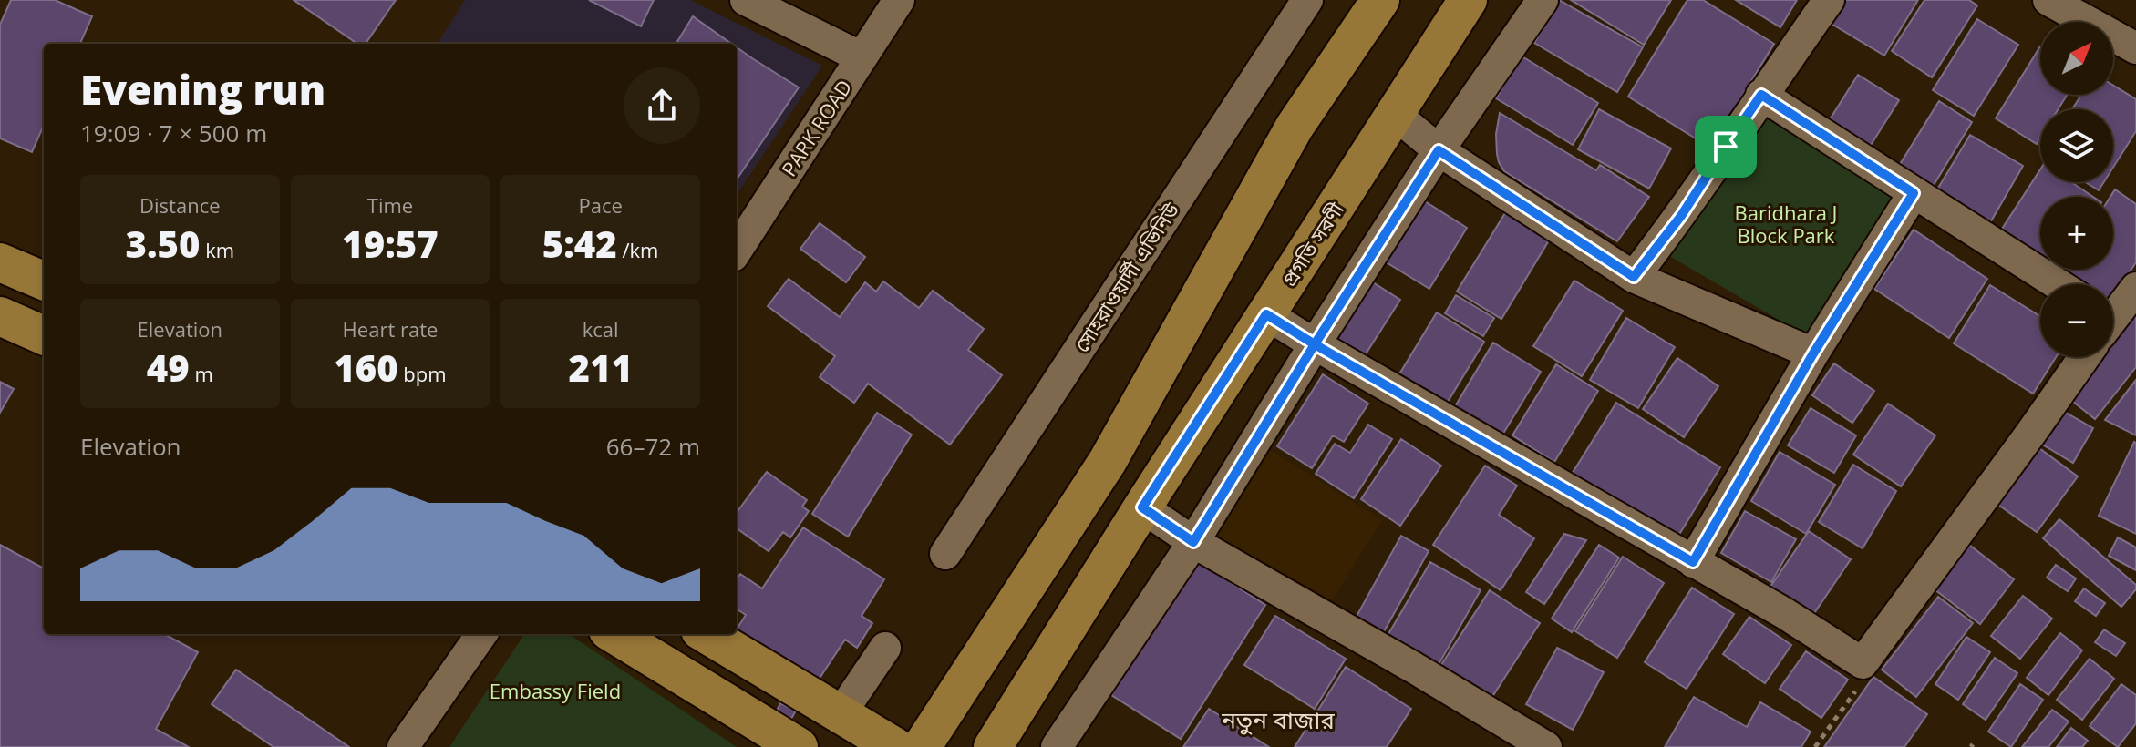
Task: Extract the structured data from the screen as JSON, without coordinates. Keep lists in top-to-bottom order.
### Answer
{
  "streets": {
    "main road": ["প্রগতি সরণী"],
    "street": ["PARK ROAD", "সোহরাওয়ার্দী এভিনিউ"]
  },
  "districts": ["নতুন বাজার"],
  "parks": ["Baridhara J Block Park", "Embassy Field"],
  "north": "top right",
  "page": {
    "map_buttons": ["+", "−"],
    "heading": ["Evening run", "19:09 · 7 × 500 m"],
    "stats": [
      ["Distance", "3.50 km"],
      ["Time", "19:57"],
      ["Pace", "5:42 /km"],
      ["Elevation", "49 m"],
      ["Heart rate", "160 bpm"],
      ["kcal", "211"]
    ],
    "chart": ["Elevation", "66–72 m"]
  }
}
